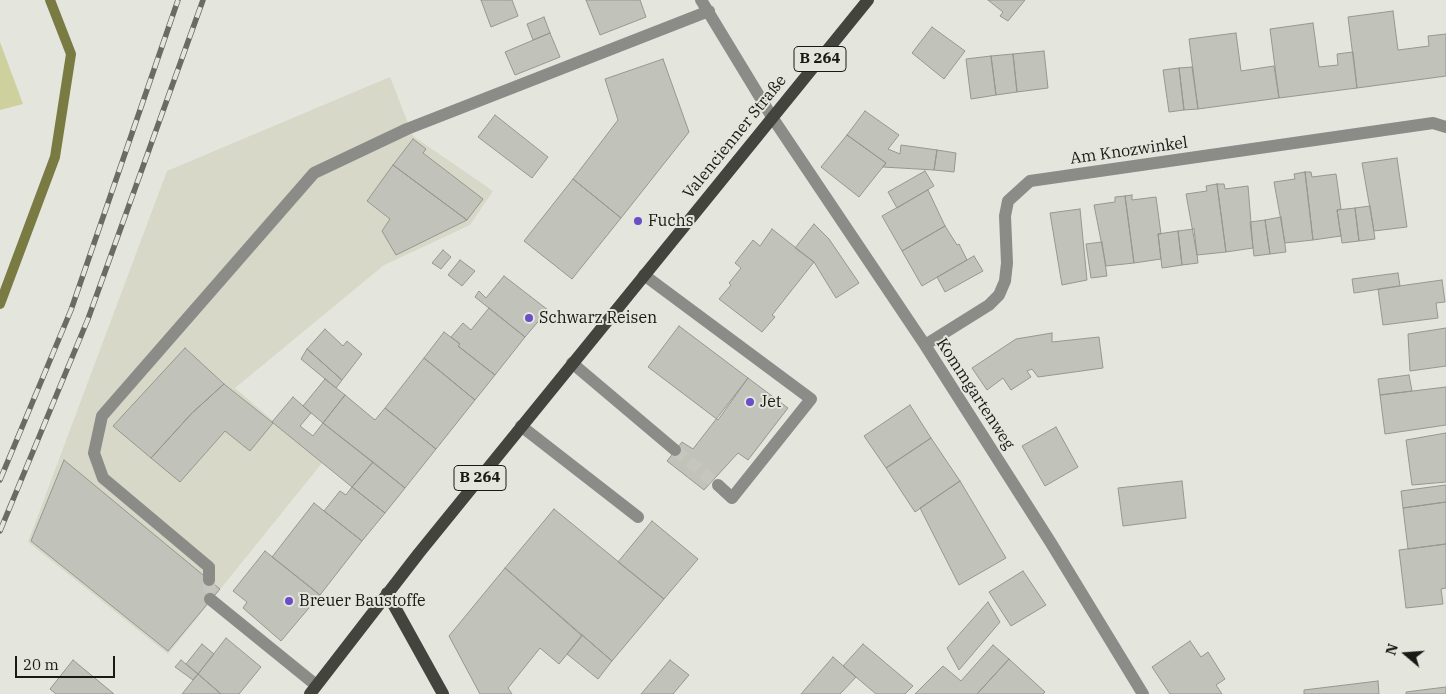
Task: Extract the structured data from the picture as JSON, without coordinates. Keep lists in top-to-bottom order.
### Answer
{
  "streets": {
    "main road": ["B 264", "Valencienner Straße"],
    "street": ["Am Knozwinkel", "Kommgartenweg"]
  },
  "crossings": [
    ["Valencienner Straße", "Kommgartenweg"],
    ["Am Knozwinkel", "Kommgartenweg"]
  ],
  "places": [
    "Fuchs",
    "Schwarz Reisen",
    "Jet",
    "Breuer Baustoffe"
  ],
  "scale_bar": "20 m",
  "north": "left"
}
